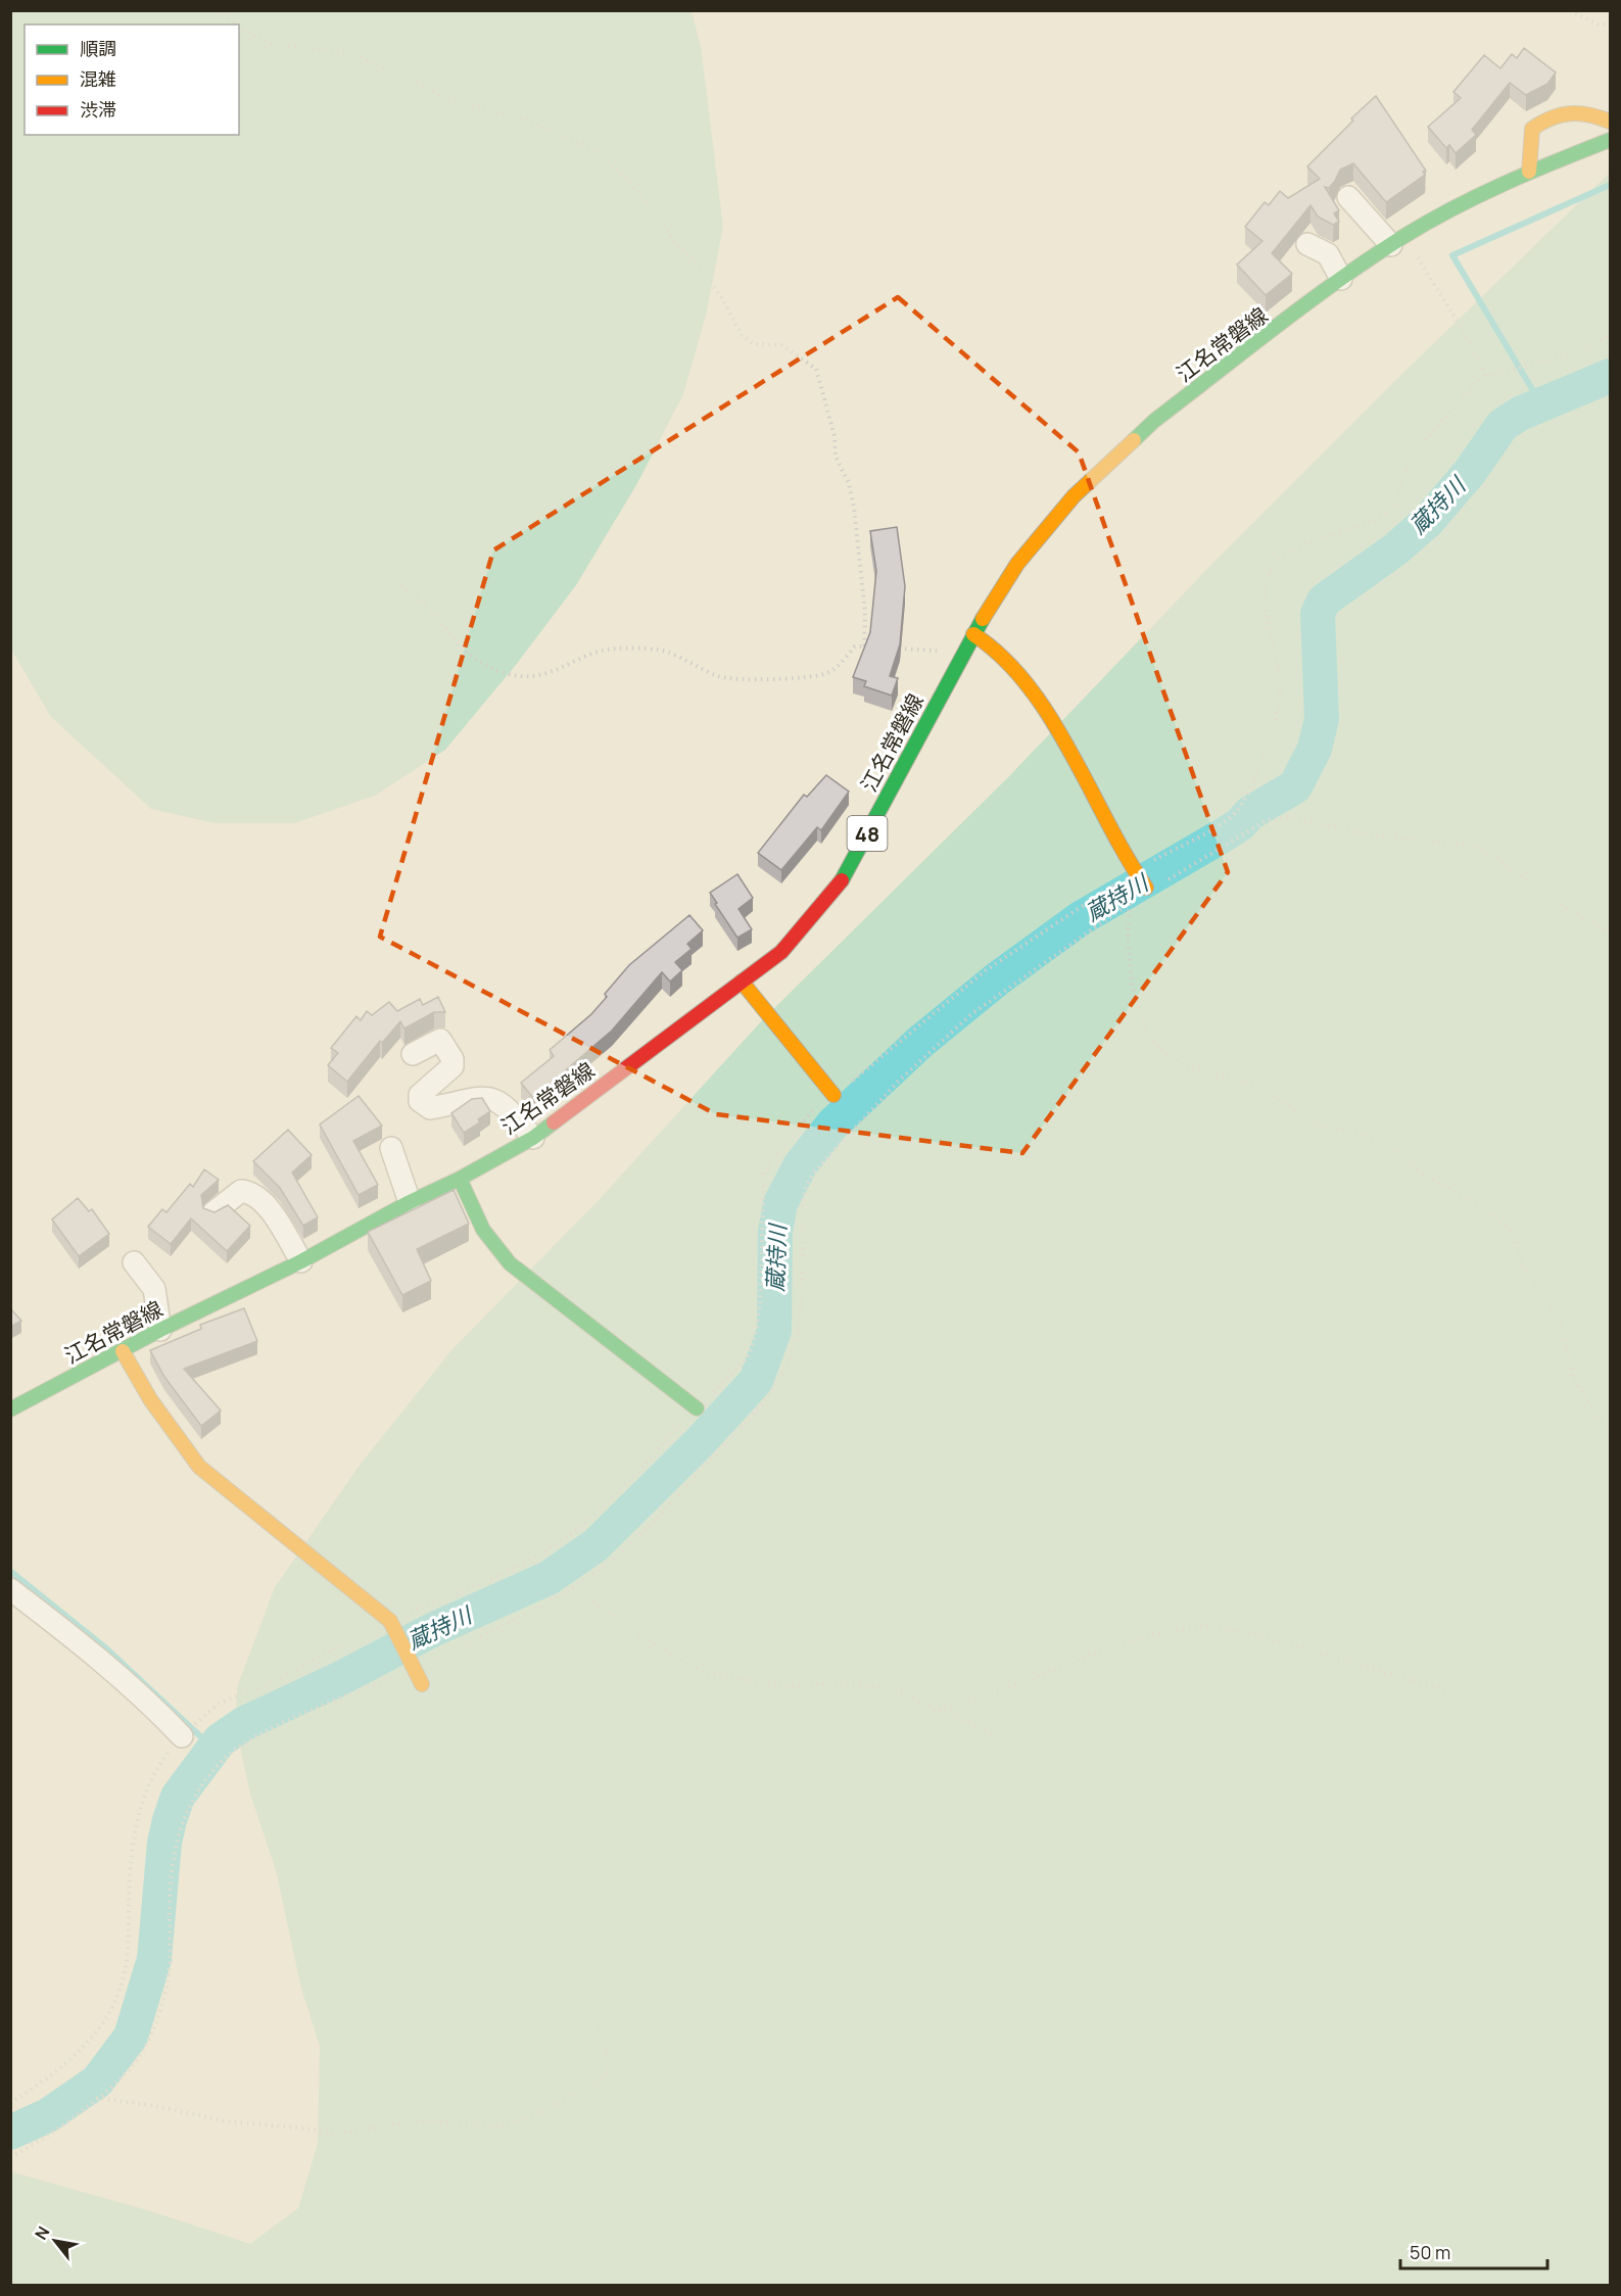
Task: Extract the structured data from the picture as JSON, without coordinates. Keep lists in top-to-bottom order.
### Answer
{
  "streets": {
    "main road": ["江名常磐線", "48"]
  },
  "water": ["蔵持川"],
  "legend": ["順調", "混雑", "渋滞"],
  "scale_bar": "50 m",
  "north": "top left"
}
